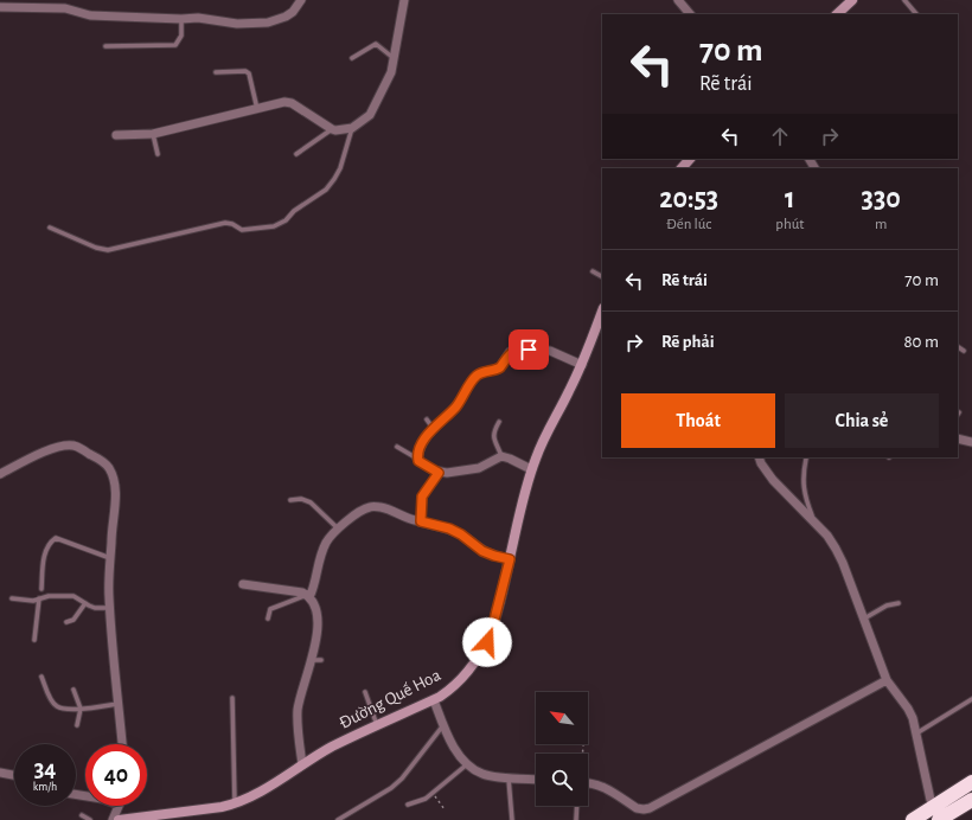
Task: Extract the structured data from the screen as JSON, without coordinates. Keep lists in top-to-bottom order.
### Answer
{
  "streets": {
    "street": ["Đường Quế Hoa"]
  },
  "north": "top left",
  "page": {
    "turn": ["70 m", "Rẽ trái"],
    "eta": [
      "20:53",
      "Đến lúc",
      "1",
      "phút",
      "330",
      "m"
    ],
    "list": [
      {
        "name": "Rẽ trái",
        "value": "70 m"
      },
      {
        "name": "Rẽ phải",
        "value": "80 m"
      }
    ],
    "buttons": ["Thoát", "Chia sẻ"],
    "speed": "34 km/h",
    "limit": "40"
  }
}
